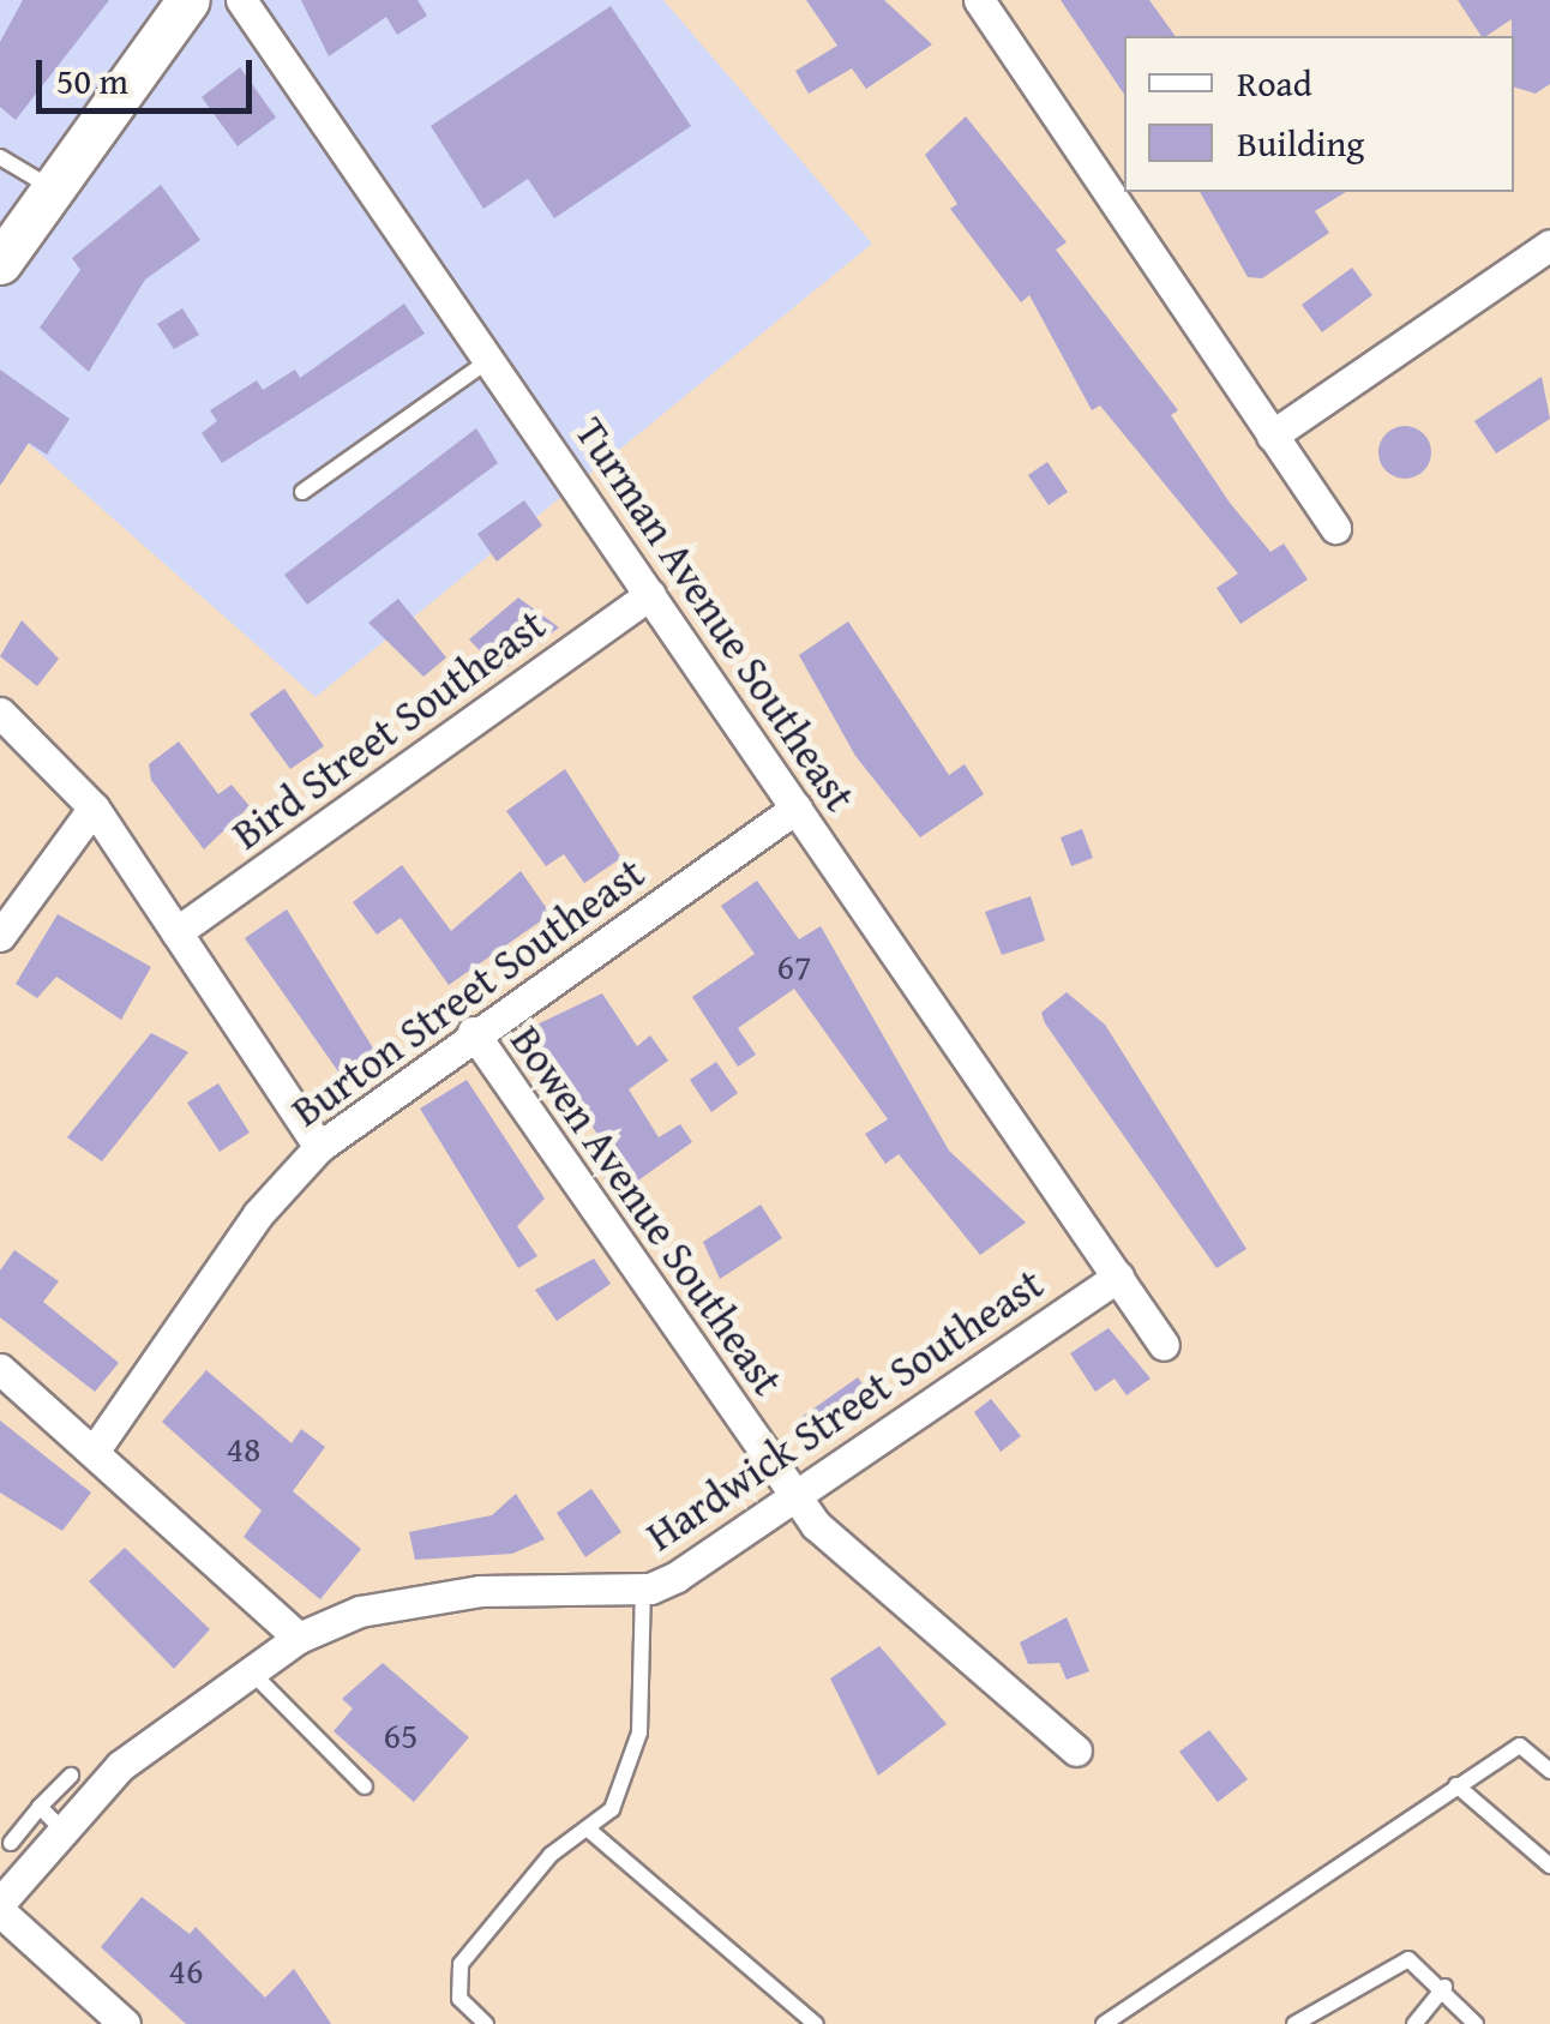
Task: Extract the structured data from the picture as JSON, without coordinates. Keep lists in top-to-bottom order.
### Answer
{
  "streets": {
    "street": [
      "Turman Avenue Southeast",
      "Bird Street Southeast",
      "Burton Street Southeast",
      "Bowen Avenue Southeast",
      "Hardwick Street Southeast"
    ]
  },
  "crossings": [
    ["Turman Avenue Southeast", "Bird Street Southeast"],
    ["Turman Avenue Southeast", "Burton Street Southeast"],
    ["Turman Avenue Southeast", "Hardwick Street Southeast"],
    ["Burton Street Southeast", "Bowen Avenue Southeast"],
    ["Bowen Avenue Southeast", "Hardwick Street Southeast"]
  ],
  "house_numbers": [
    "67",
    "48",
    "65",
    "46"
  ],
  "legend": ["Road", "Building"],
  "scale_bar": "50 m"
}
